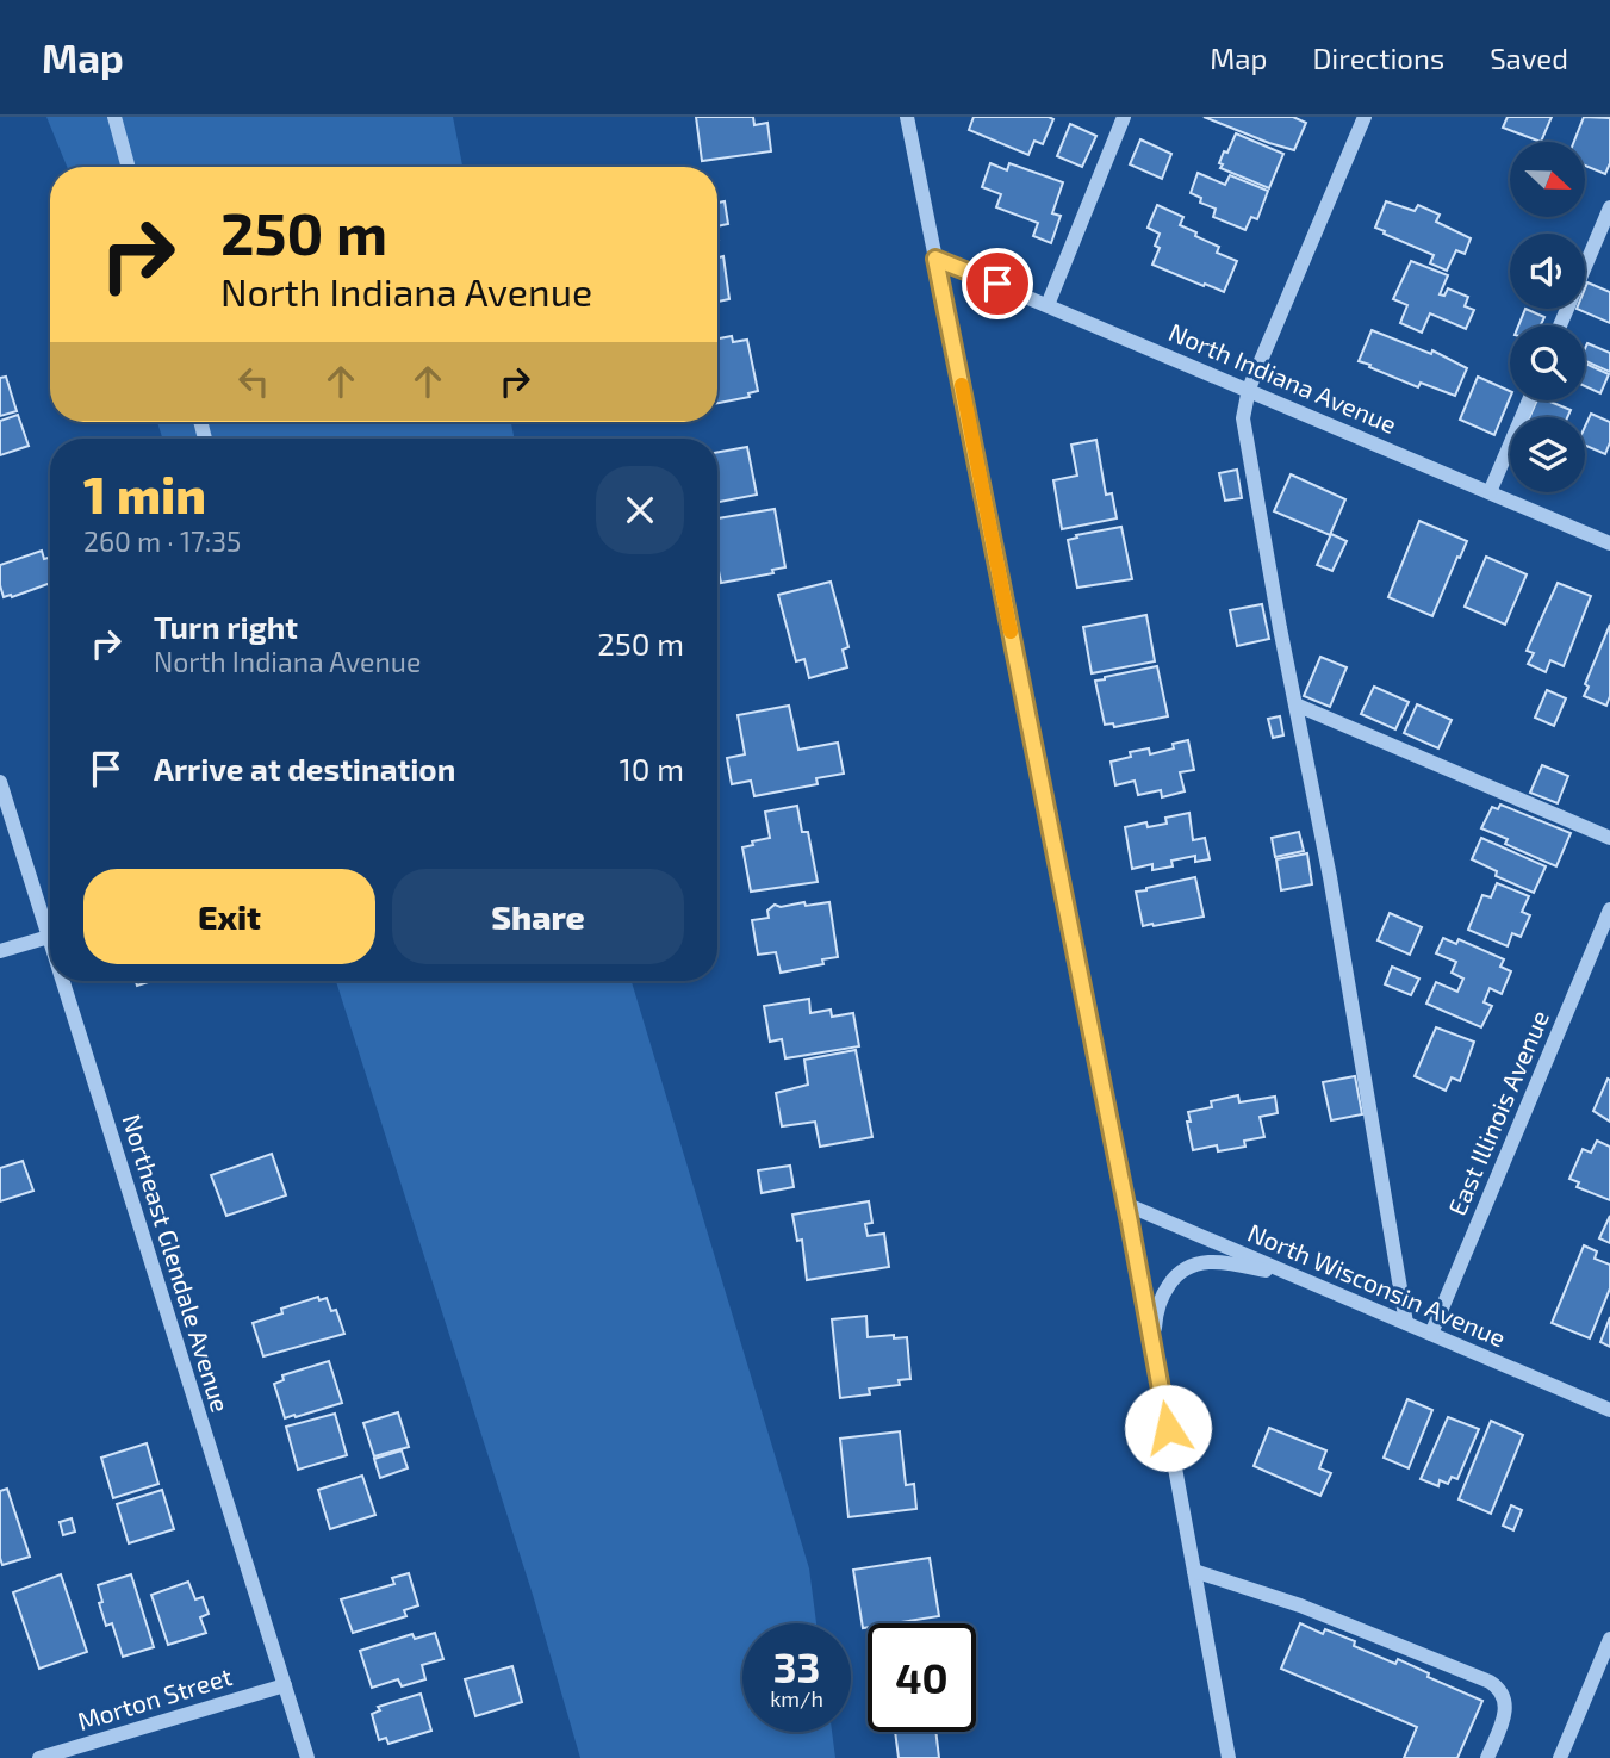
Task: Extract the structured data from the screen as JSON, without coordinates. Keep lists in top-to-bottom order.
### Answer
{
  "streets": {
    "street": [
      "North Indiana Avenue",
      "East Illinois Avenue",
      "Northeast Glendale Avenue",
      "North Wisconsin Avenue",
      "Morton Street"
    ]
  },
  "crossings": [
    ["East Illinois Avenue", "North Wisconsin Avenue"],
    ["Northeast Glendale Avenue", "Morton Street"]
  ],
  "north": "right",
  "page": {
    "header": "Map",
    "nav": ["Map", "Directions", "Saved"],
    "turn": ["250 m", "North Indiana Avenue"],
    "heading": ["1 min", "260 m · 17:35"],
    "list": [
      {
        "name": "Turn right",
        "note": "North Indiana Avenue",
        "value": "250 m"
      },
      {
        "name": "Arrive at destination",
        "value": "10 m"
      }
    ],
    "buttons": ["Exit", "Share"],
    "speed": "33 km/h",
    "limit": "40"
  }
}
